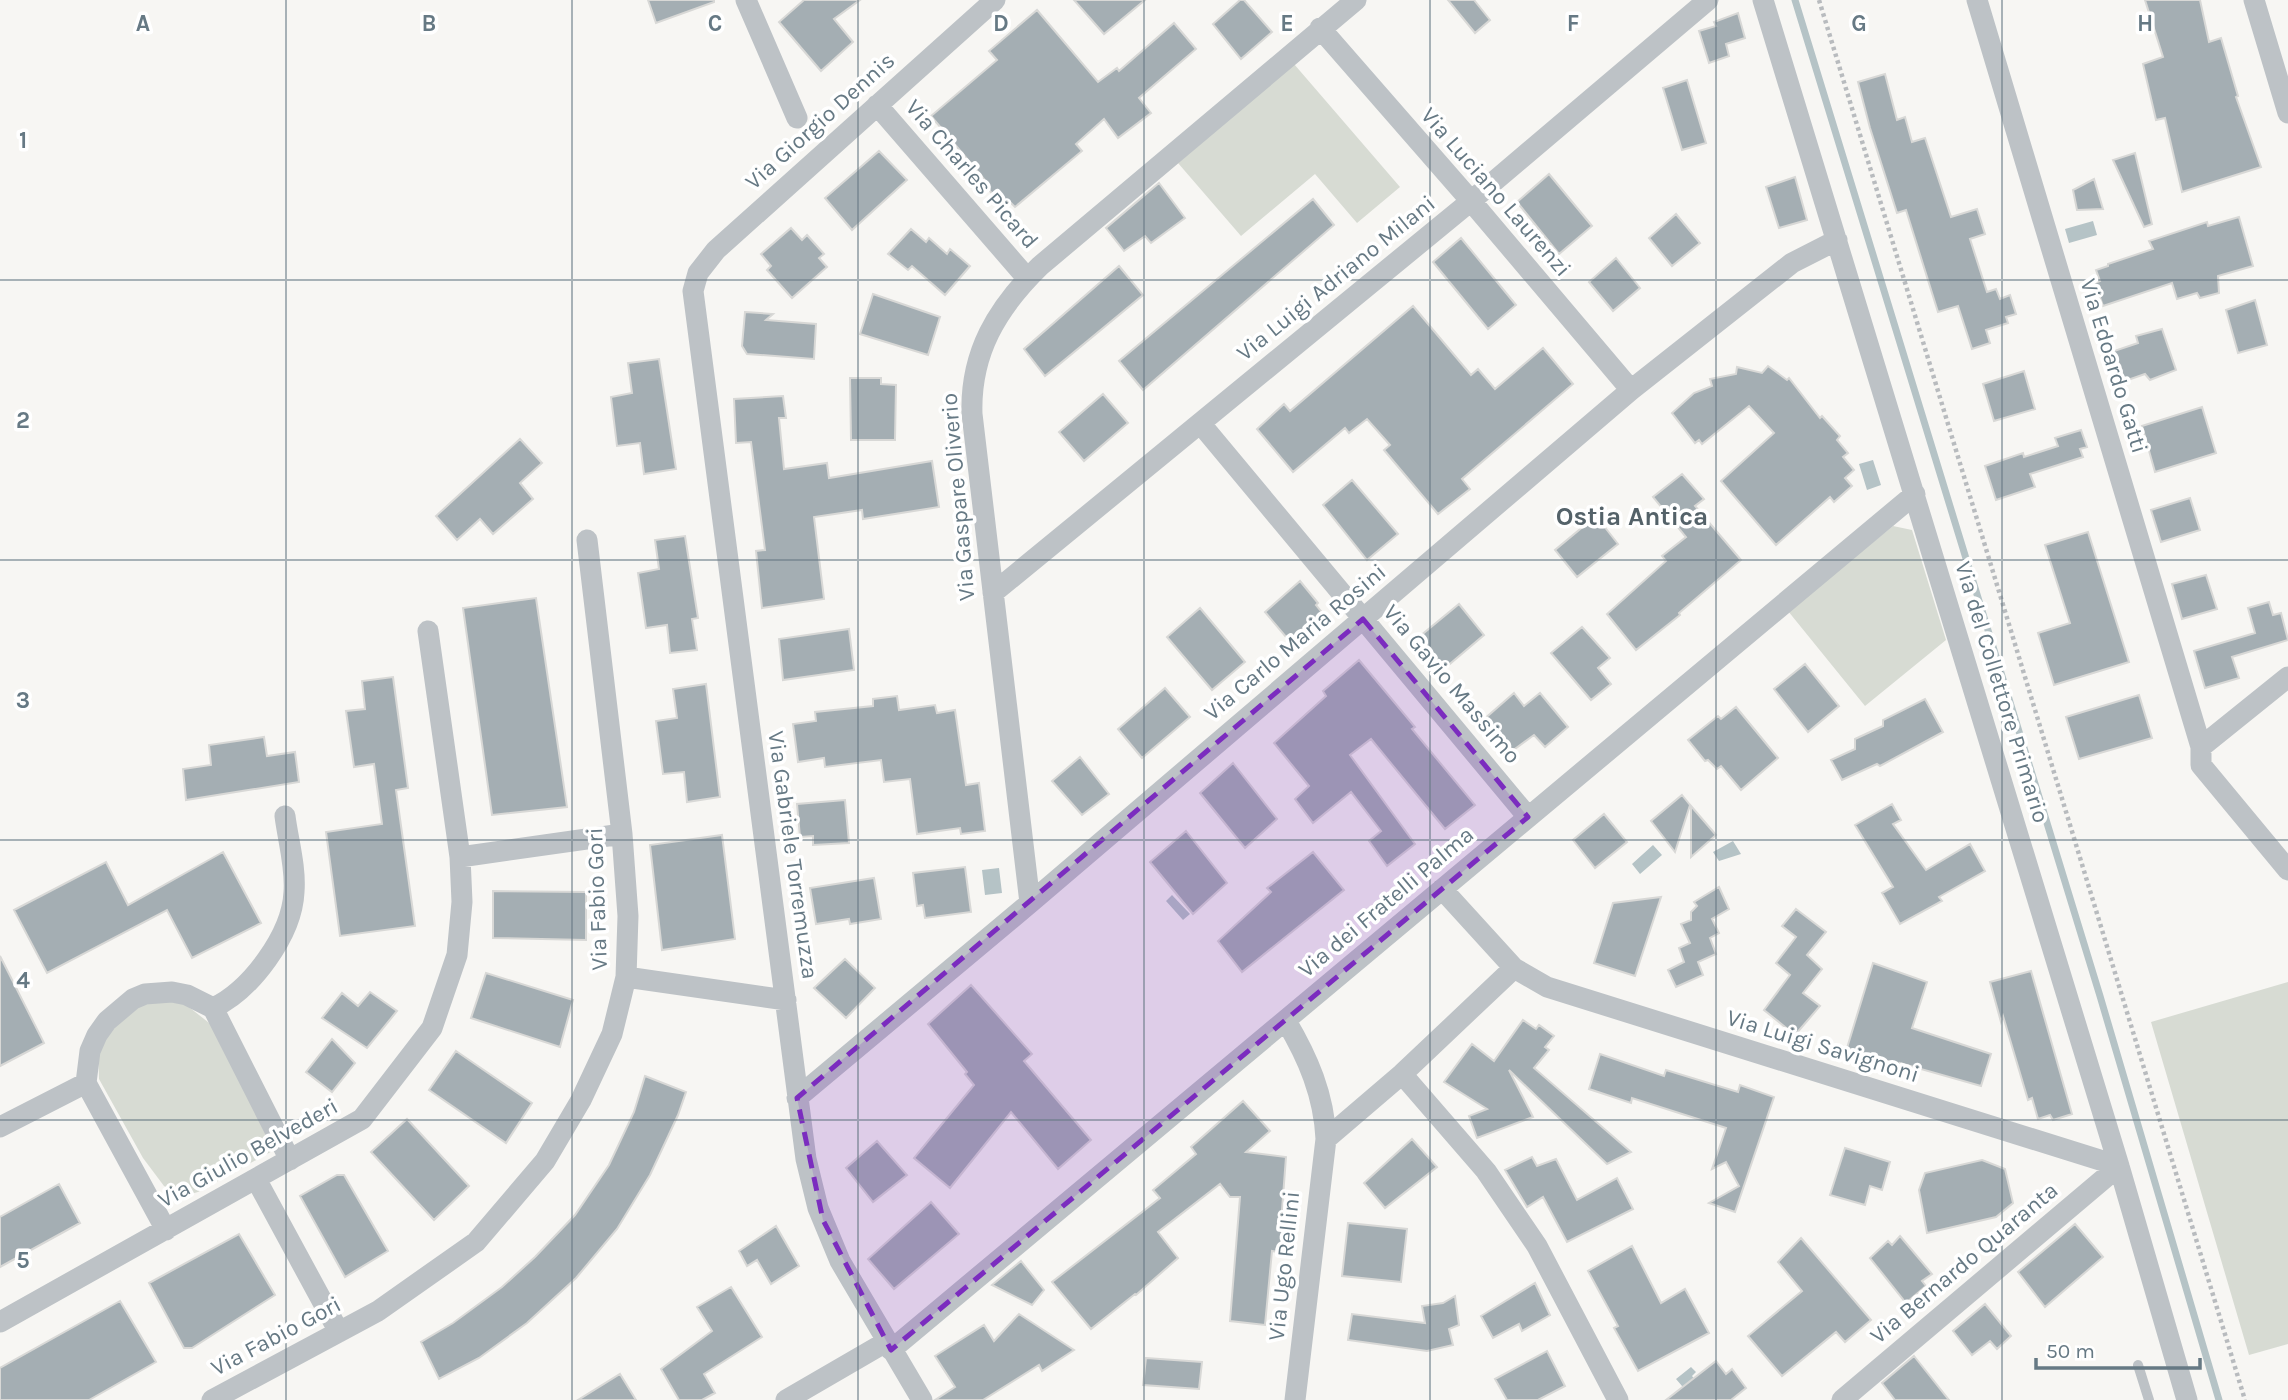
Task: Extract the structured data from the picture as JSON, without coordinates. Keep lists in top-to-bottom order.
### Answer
{
  "streets": {
    "street": [
      "Via Giorgio Dennis",
      "Via Charles Picard",
      "Via Luciano Laurenzi",
      "Via Luigi Adriano Milani",
      "Via Edoardo Gatti",
      "Via Gaspare Oliverio",
      "Via Carlo Maria Rosini",
      "Via Gavio Massimo",
      "Via del Collettore Primario",
      "Via Gabriele Torremuzza",
      "Via Fabio Gori",
      "Via dei Fratelli Palma",
      "Via Luigi Savignoni",
      "Via Giulio Belvederi",
      "Via Bernardo Quaranta",
      "Via Ugo Rellini"
    ]
  },
  "crossings": [
    ["Via Giorgio Dennis", "Via Charles Picard"],
    ["Via Giorgio Dennis", "Via Gabriele Torremuzza"],
    ["Via Charles Picard", "Via Gaspare Oliverio"],
    ["Via Luciano Laurenzi", "Via Luigi Adriano Milani"],
    ["Via Luciano Laurenzi", "Via Gaspare Oliverio"],
    ["Via Luciano Laurenzi", "Via Carlo Maria Rosini"],
    ["Via Luigi Adriano Milani", "Via Gaspare Oliverio"],
    ["Via Luigi Adriano Milani", "Via Gavio Massimo"],
    ["Via Gaspare Oliverio", "Via Carlo Maria Rosini"],
    ["Via Carlo Maria Rosini", "Via Gavio Massimo"],
    ["Via Carlo Maria Rosini", "Via del Collettore Primario"],
    ["Via Carlo Maria Rosini", "Via Gabriele Torremuzza"],
    ["Via Gavio Massimo", "Via dei Fratelli Palma"],
    ["Via del Collettore Primario", "Via dei Fratelli Palma"],
    ["Via del Collettore Primario", "Via Luigi Savignoni"],
    ["Via del Collettore Primario", "Via Bernardo Quaranta"],
    ["Via Gabriele Torremuzza", "Via dei Fratelli Palma"],
    ["Via dei Fratelli Palma", "Via Luigi Savignoni"],
    ["Via dei Fratelli Palma", "Via Ugo Rellini"],
    ["Via Luigi Savignoni", "Via Bernardo Quaranta"]
  ],
  "districts": ["Ostia Antica"],
  "scale_bar": "50 m",
  "grid": {
    "columns": [
      "A",
      "B",
      "C",
      "D",
      "E",
      "F",
      "G",
      "H"
    ],
    "rows": [
      "1",
      "2",
      "3",
      "4",
      "5"
    ]
  }
}
